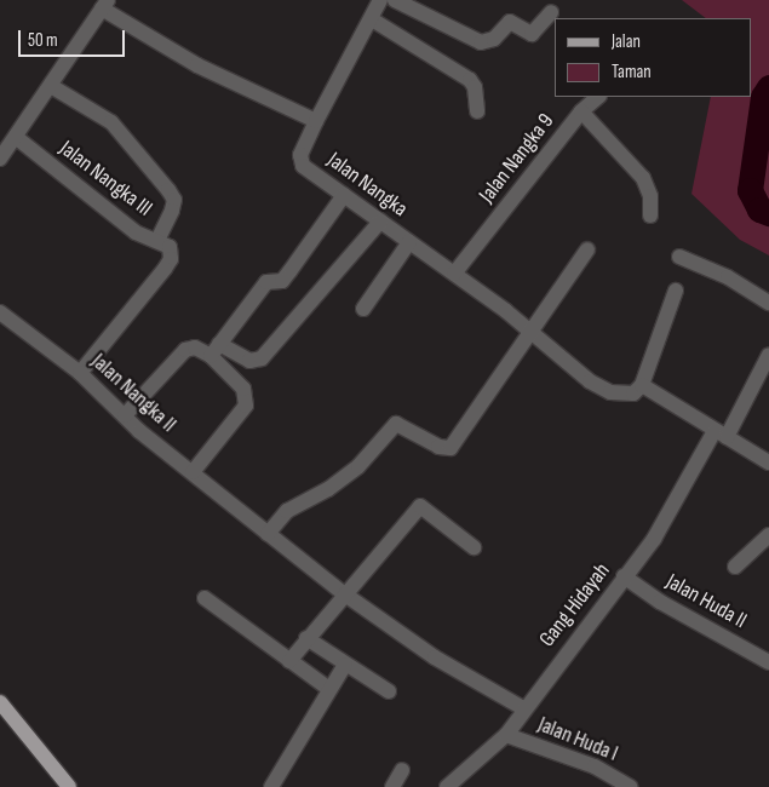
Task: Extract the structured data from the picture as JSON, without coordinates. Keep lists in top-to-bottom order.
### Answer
{
  "streets": {
    "street": [
      "Jalan Nangka 9",
      "Jalan Nangka III",
      "Jalan Nangka",
      "Jalan Nangka II",
      "Jalan Huda II",
      "Gang Hidayah",
      "Jalan Huda I"
    ]
  },
  "crossings": [
    ["Jalan Nangka 9", "Jalan Nangka"],
    ["Jalan Nangka III", "Jalan Nangka II"],
    ["Jalan Nangka II", "Gang Hidayah"],
    ["Jalan Huda II", "Gang Hidayah"],
    ["Gang Hidayah", "Jalan Huda I"]
  ],
  "legend": ["Jalan", "Taman"],
  "scale_bar": "50 m"
}
